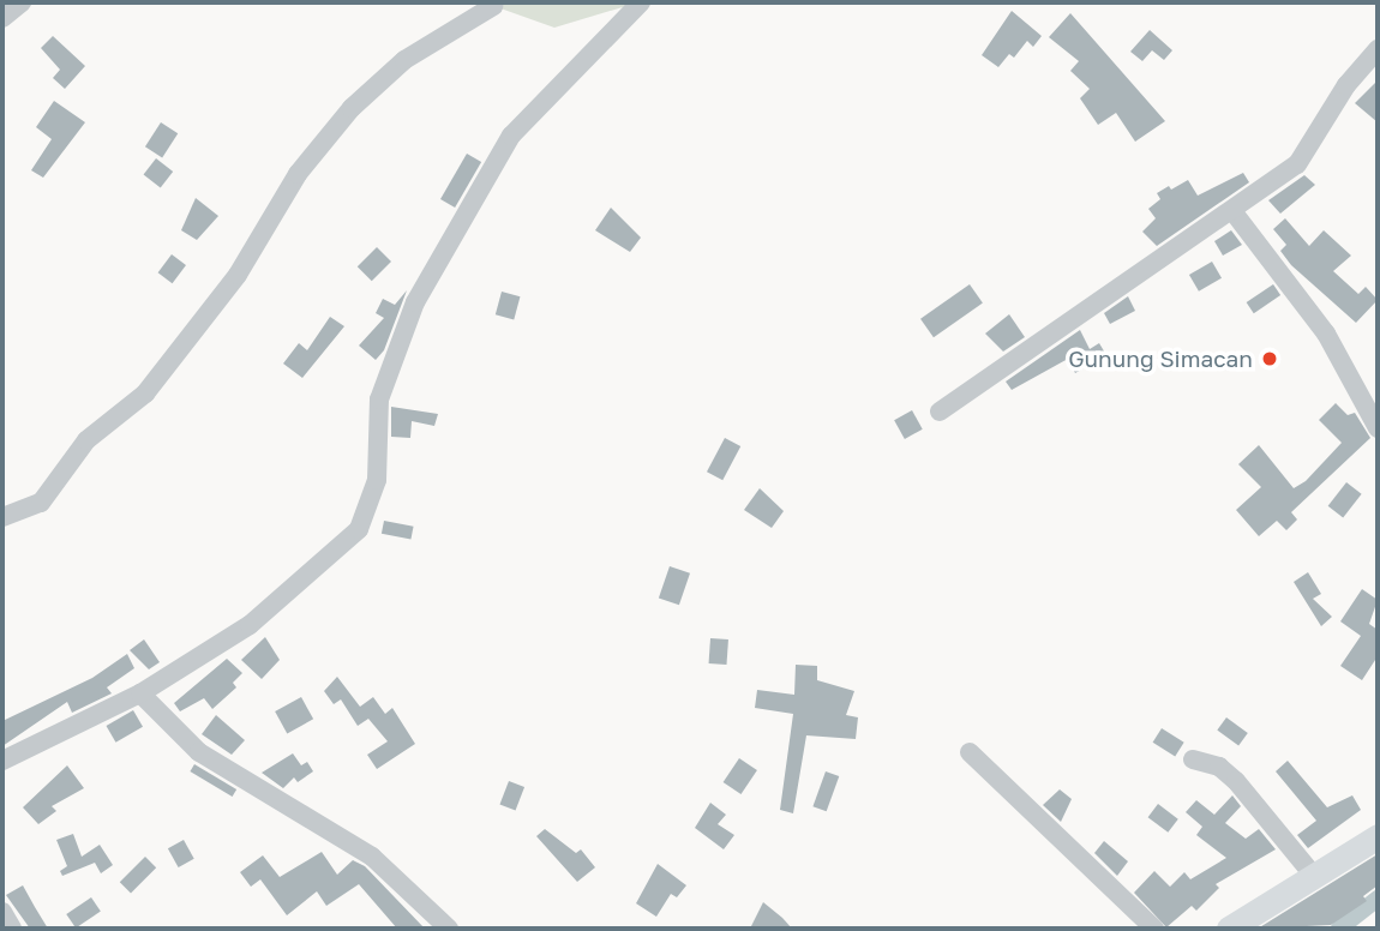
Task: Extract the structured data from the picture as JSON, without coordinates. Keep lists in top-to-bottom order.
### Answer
{
  "places": ["Gunung Simacan"]
}
